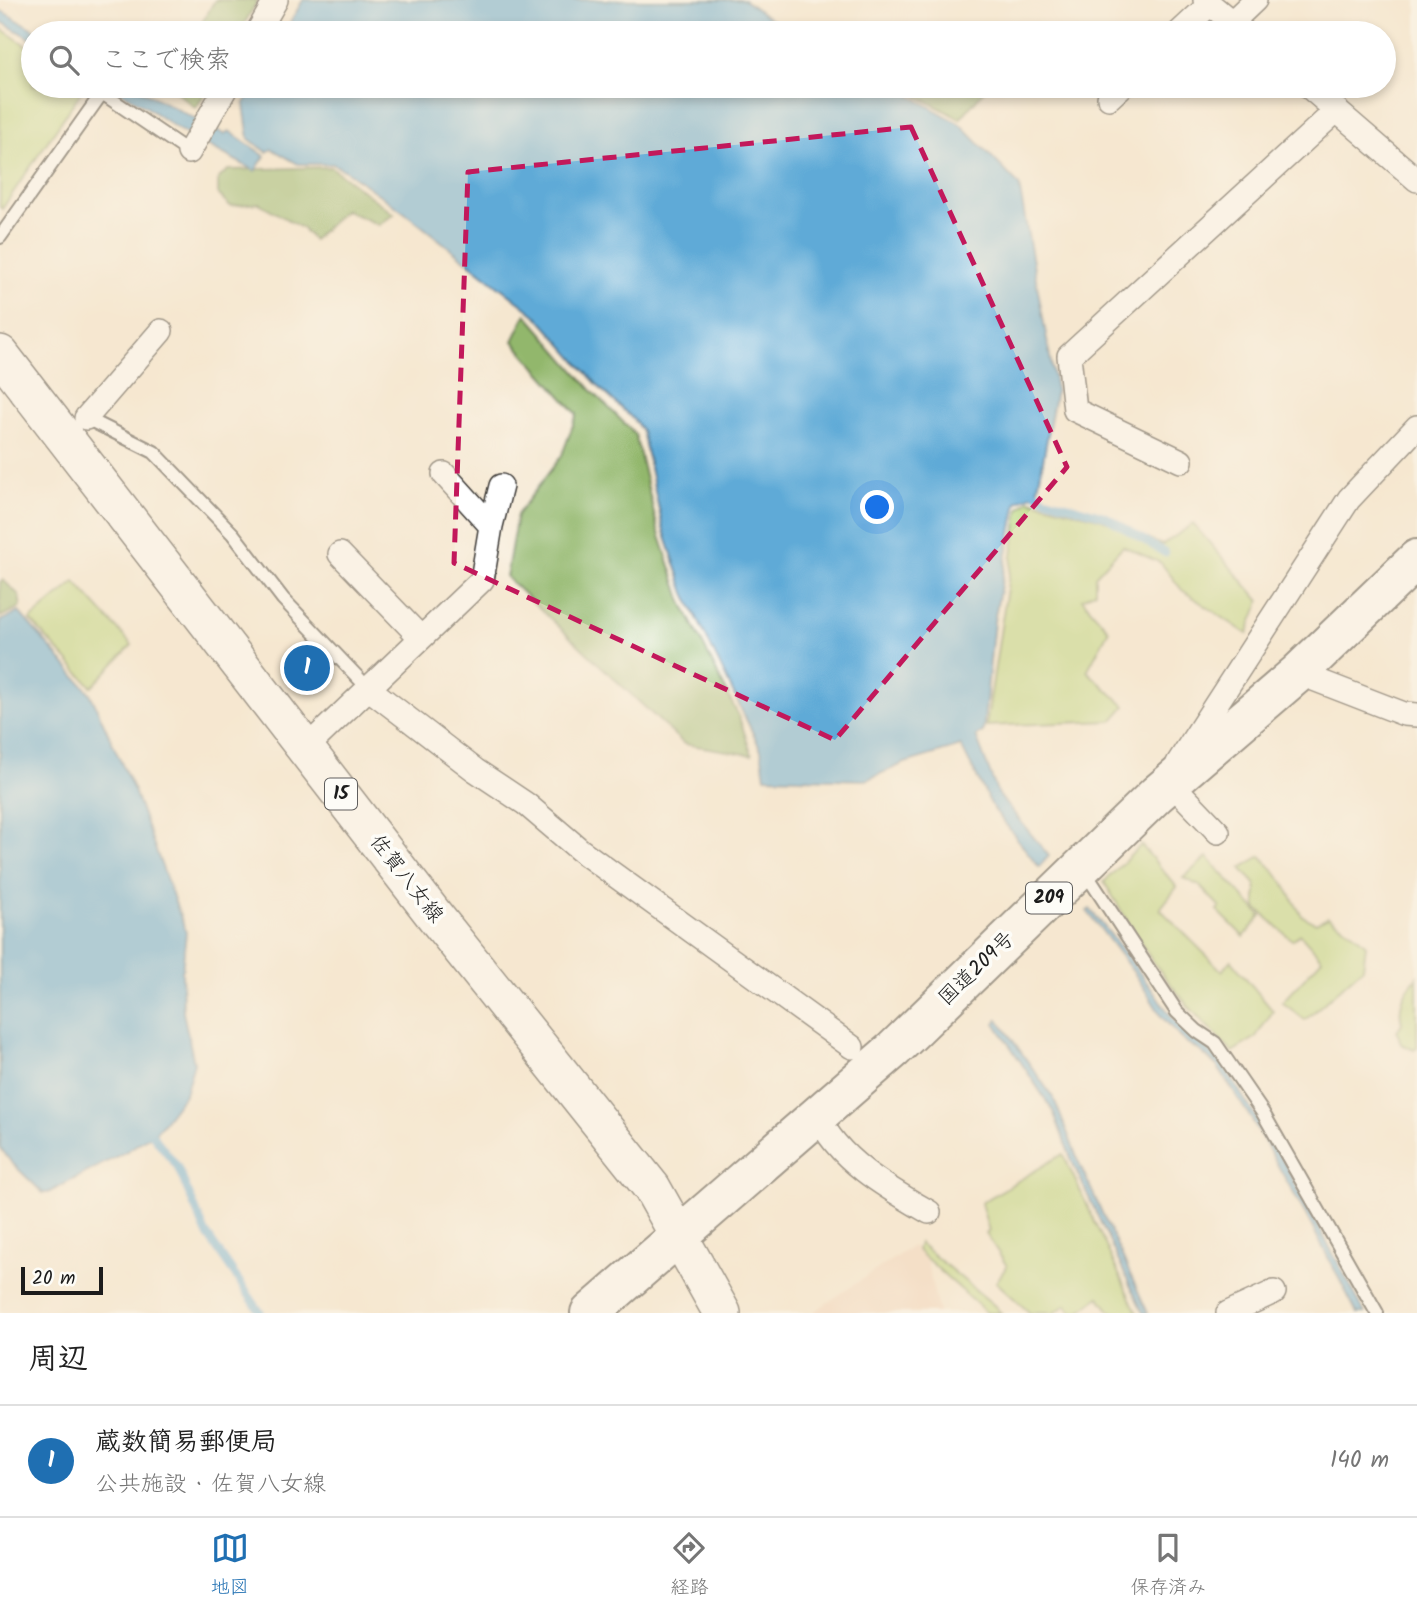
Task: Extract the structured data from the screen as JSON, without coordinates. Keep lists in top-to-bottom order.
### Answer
{
  "streets": {
    "highway": ["209", "国道209号"],
    "main road": ["15", "佐賀八女線"]
  },
  "crossings": [
    ["佐賀八女線", "国道209号"]
  ],
  "scale_bar": "20 m",
  "page": {
    "search": "ここで検索",
    "pins": "1",
    "scale": "20 m",
    "heading": "周辺",
    "list": [
      {
        "mark": "1",
        "name": "蔵数簡易郵便局",
        "note": "公共施設 · 佐賀八女線",
        "value": "140 m"
      }
    ],
    "nav": ["地図", "経路", "保存済み"]
  }
}
